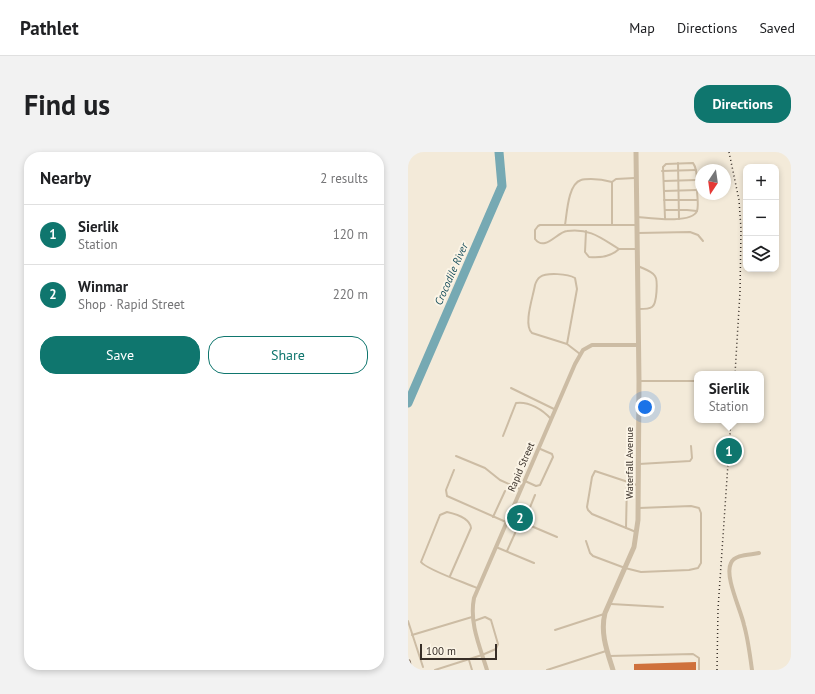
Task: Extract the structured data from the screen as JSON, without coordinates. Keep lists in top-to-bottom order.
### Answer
{
  "streets": {
    "street": ["Waterfall Avenue", "Rapid Street"]
  },
  "water": ["Crocodile River"],
  "scale_bar": "100 m",
  "north": "bottom",
  "page": {
    "header": "Pathlet",
    "nav": ["Map", "Directions", "Saved"],
    "buttons": [
      "Directions",
      ["Save", "Share"]
    ],
    "title": "Find us",
    "heading": ["Nearby", "2 results"],
    "map_buttons": ["+", "−"],
    "list": [
      {
        "mark": "1",
        "name": "Sierlik",
        "note": "Station",
        "value": "120 m"
      },
      {
        "mark": "2",
        "name": "Winmar",
        "note": "Shop · Rapid Street",
        "value": "220 m"
      }
    ],
    "popup": ["Sierlik", "Station"],
    "pins": ["1", "2"],
    "scale": "100 m"
  }
}
